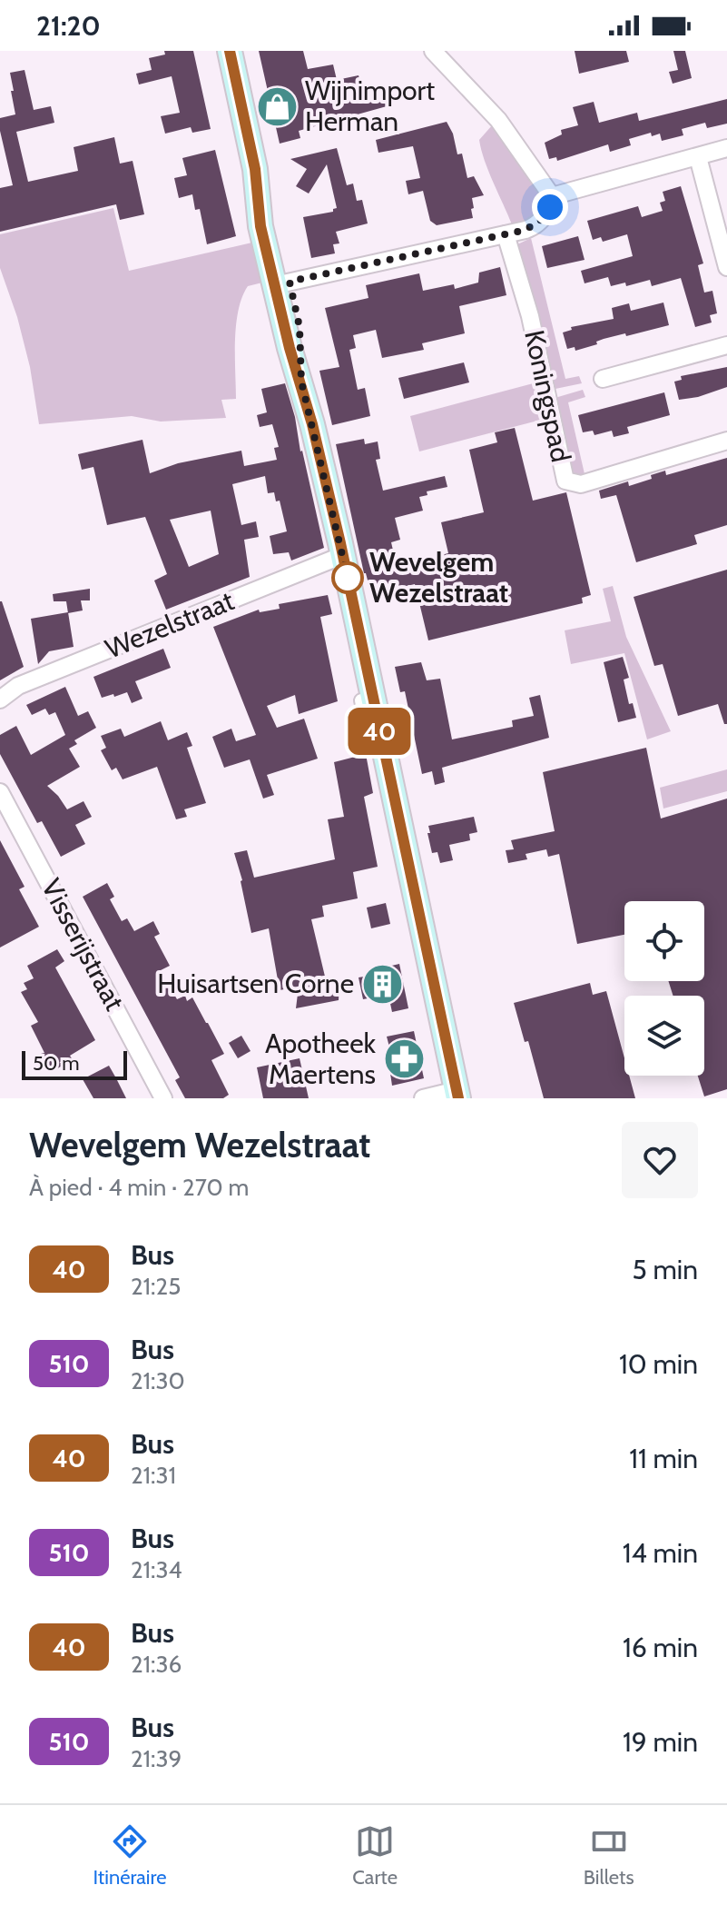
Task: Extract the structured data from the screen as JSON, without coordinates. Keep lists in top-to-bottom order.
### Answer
{
  "streets": {
    "street": ["Koningspad", "Wezelstraat", "Visserijstraat"]
  },
  "places": {
    "shop": ["Wijnimport Herman"],
    "other": ["Wevelgem Wezelstraat"],
    "building": ["Huisartsen Corne"],
    "pharmacy": ["Apotheek Maertens"]
  },
  "lines": ["bus line 40"],
  "scale_bar": "50 m",
  "page": {
    "status": "21:20",
    "on_map": "40",
    "scale": "50 m",
    "heading": ["Wevelgem Wezelstraat", "À pied · 4 min · 270 m"],
    "list": [
      {
        "mark": "40",
        "name": "Bus",
        "note": "21:25",
        "value": "5 min"
      },
      {
        "mark": "510",
        "name": "Bus",
        "note": "21:30",
        "value": "10 min"
      },
      {
        "mark": "40",
        "name": "Bus",
        "note": "21:31",
        "value": "11 min"
      },
      {
        "mark": "510",
        "name": "Bus",
        "note": "21:34",
        "value": "14 min"
      },
      {
        "mark": "40",
        "name": "Bus",
        "note": "21:36",
        "value": "16 min"
      },
      {
        "mark": "510",
        "name": "Bus",
        "note": "21:39",
        "value": "19 min"
      }
    ],
    "tabs": ["Itinéraire", "Carte", "Billets"]
  }
}
